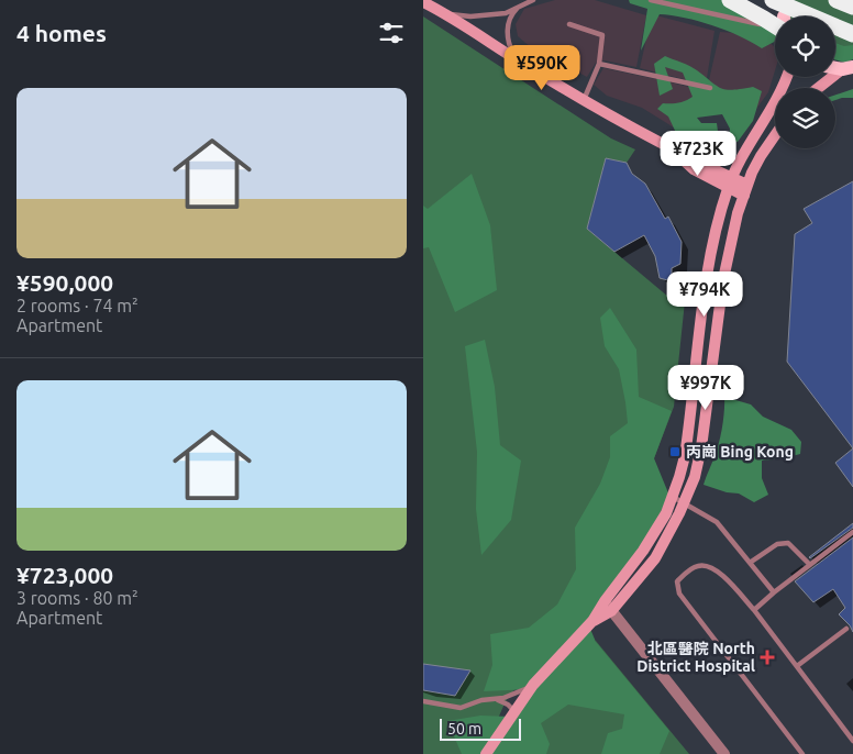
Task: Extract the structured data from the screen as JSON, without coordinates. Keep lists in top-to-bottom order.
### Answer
{
  "places": {
    "transit": ["丙崗 Bing Kong"],
    "health": ["北區醫院 North District Hospital"]
  },
  "scale_bar": "50 m",
  "page": {
    "heading": "4 homes",
    "price": [
      "¥590K",
      "¥723K",
      "¥794K",
      "¥997K"
    ],
    "list": [
      {
        "name": "¥590,000",
        "note": "2 rooms · 74 m² · Apartment"
      },
      {
        "name": "¥723,000",
        "note": "3 rooms · 80 m² · Apartment"
      }
    ],
    "scale": "50 m"
  }
}
